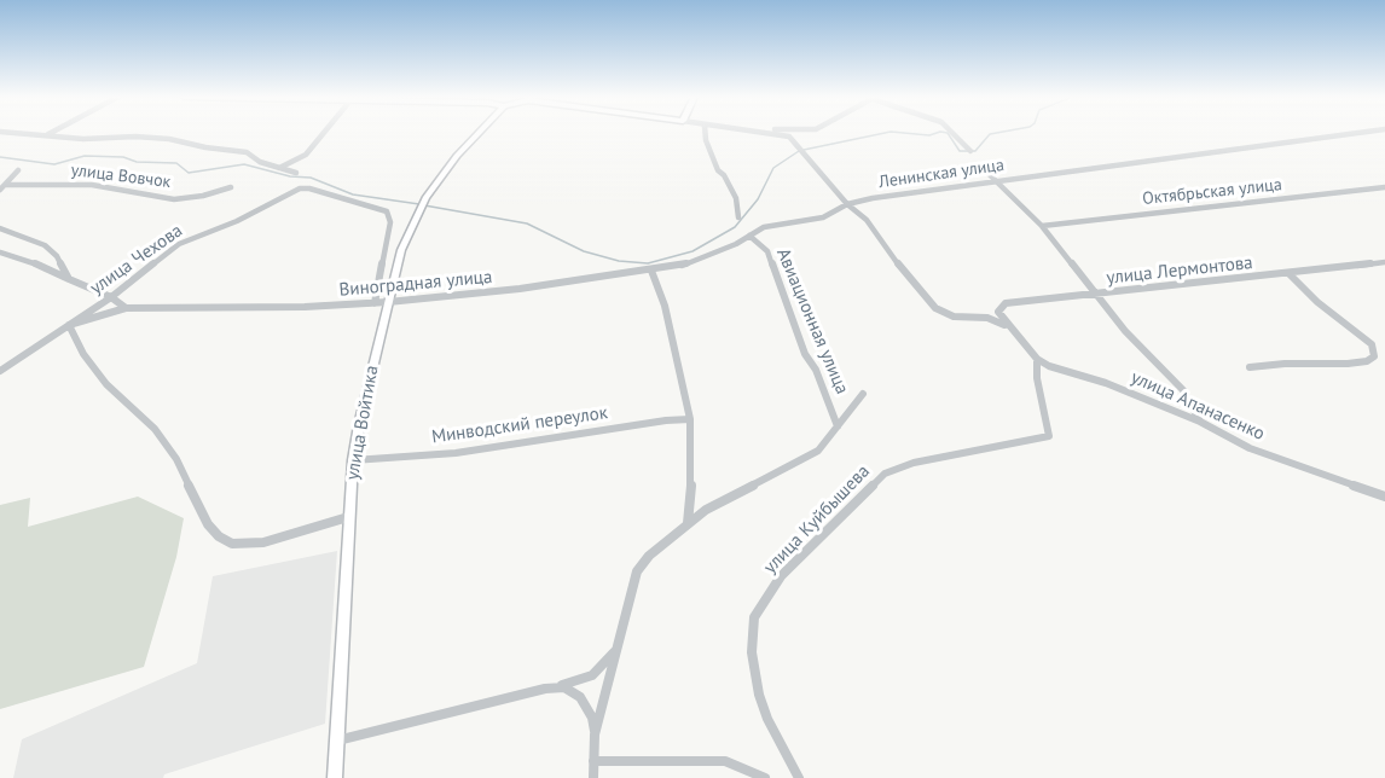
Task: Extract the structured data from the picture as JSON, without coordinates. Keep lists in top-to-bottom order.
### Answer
{
  "streets": {
    "main road": ["улица Войтика"],
    "street": [
      "Ленинская улица",
      "улица Вовчок",
      "Октябрьская улица",
      "улица Чехова",
      "улица Лермонтова",
      "Виноградная улица",
      "Авиационная улица",
      "улица Апанасенко",
      "Минводский переулок",
      "улица Куйбышева"
    ]
  },
  "crossings": [
    ["Ленинская улица", "Виноградная улица"],
    ["улица Чехова", "Виноградная улица"],
    ["улица Лермонтова", "улица Апанасенко"],
    ["Виноградная улица", "Авиационная улица"],
    ["Виноградная улица", "улица Войтика"],
    ["улица Апанасенко", "улица Куйбышева"],
    ["улица Войтика", "Минводский переулок"]
  ]
}
